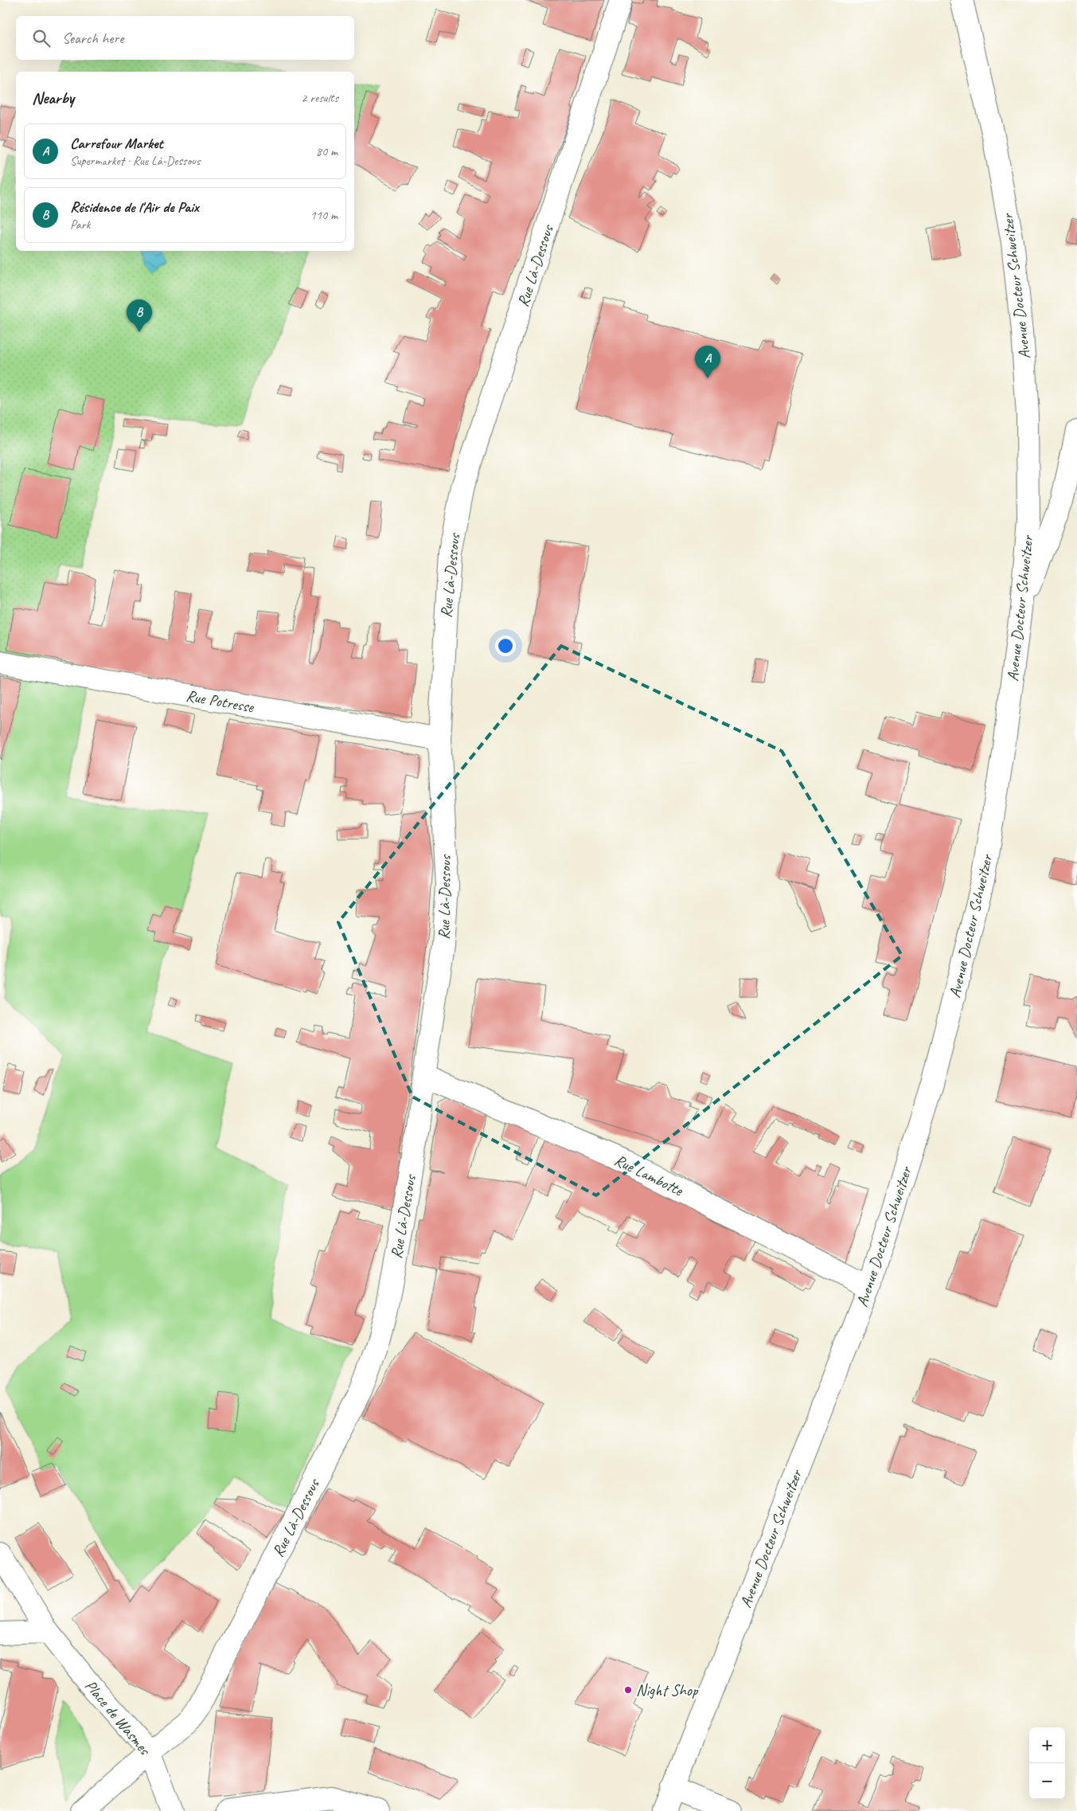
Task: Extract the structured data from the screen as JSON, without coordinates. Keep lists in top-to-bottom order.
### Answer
{
  "streets": {
    "street": [
      "Rue Là-Dessous",
      "Avenue Docteur Schweitzer",
      "Rue Potresse",
      "Rue Lambotte",
      "Place de Wasmes"
    ]
  },
  "crossings": [
    ["Rue Là-Dessous", "Rue Potresse"],
    ["Rue Là-Dessous", "Rue Lambotte"],
    ["Rue Là-Dessous", "Place de Wasmes"],
    ["Avenue Docteur Schweitzer", "Rue Lambotte"]
  ],
  "places": ["Night Shop"],
  "page": {
    "search": "Search here",
    "heading": ["Nearby", "2 results"],
    "list": [
      {
        "mark": "A",
        "name": "Carrefour Market",
        "note": "Supermarket · Rue Là-Dessous",
        "value": "80 m"
      },
      {
        "mark": "B",
        "name": "Résidence de l'Air de Paix",
        "note": "Park",
        "value": "110 m"
      }
    ],
    "pins": ["B", "A"],
    "map_buttons": ["+", "−"]
  }
}
